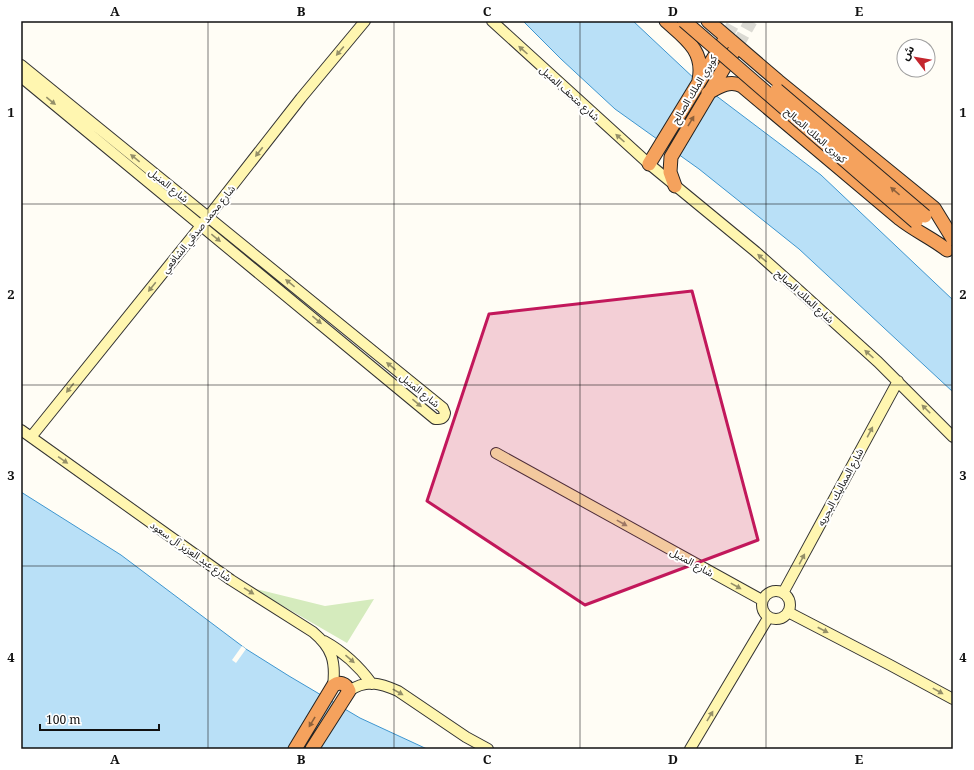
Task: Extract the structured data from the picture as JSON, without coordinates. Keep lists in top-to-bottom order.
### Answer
{
  "streets": {
    "highway": ["كوبري الملك الصالح", "كوبرى الملك الصالح"],
    "main road": [
      "شارع متحف المنيل",
      "شارع المنيل",
      "شارع محمد صدقي الشافعي",
      "شارع الملك الصالح",
      "شارع المماليك البحريه",
      "شارع عبد العزيز آل سعود"
    ]
  },
  "crossings": [
    ["كوبري الملك الصالح", "شارع متحف المنيل"],
    ["كوبري الملك الصالح", "شارع الملك الصالح"],
    ["شارع متحف المنيل", "شارع الملك الصالح"],
    ["شارع المنيل", "شارع محمد صدقي الشافعي"],
    ["شارع المنيل", "شارع المماليك البحريه"],
    ["شارع محمد صدقي الشافعي", "شارع عبد العزيز آل سعود"],
    ["شارع الملك الصالح", "شارع المماليك البحريه"]
  ],
  "one_way": [
    "شارع متحف المنيل",
    "شارع محمد صدقي الشافعي",
    "شارع الملك الصالح",
    "شارع المماليك البحريه",
    "شارع عبد العزيز آل سعود"
  ],
  "scale_bar": "100 m",
  "north": "top left",
  "grid": {
    "columns": [
      "A",
      "B",
      "C",
      "D",
      "E"
    ],
    "rows": [
      "1",
      "2",
      "3",
      "4"
    ]
  }
}
